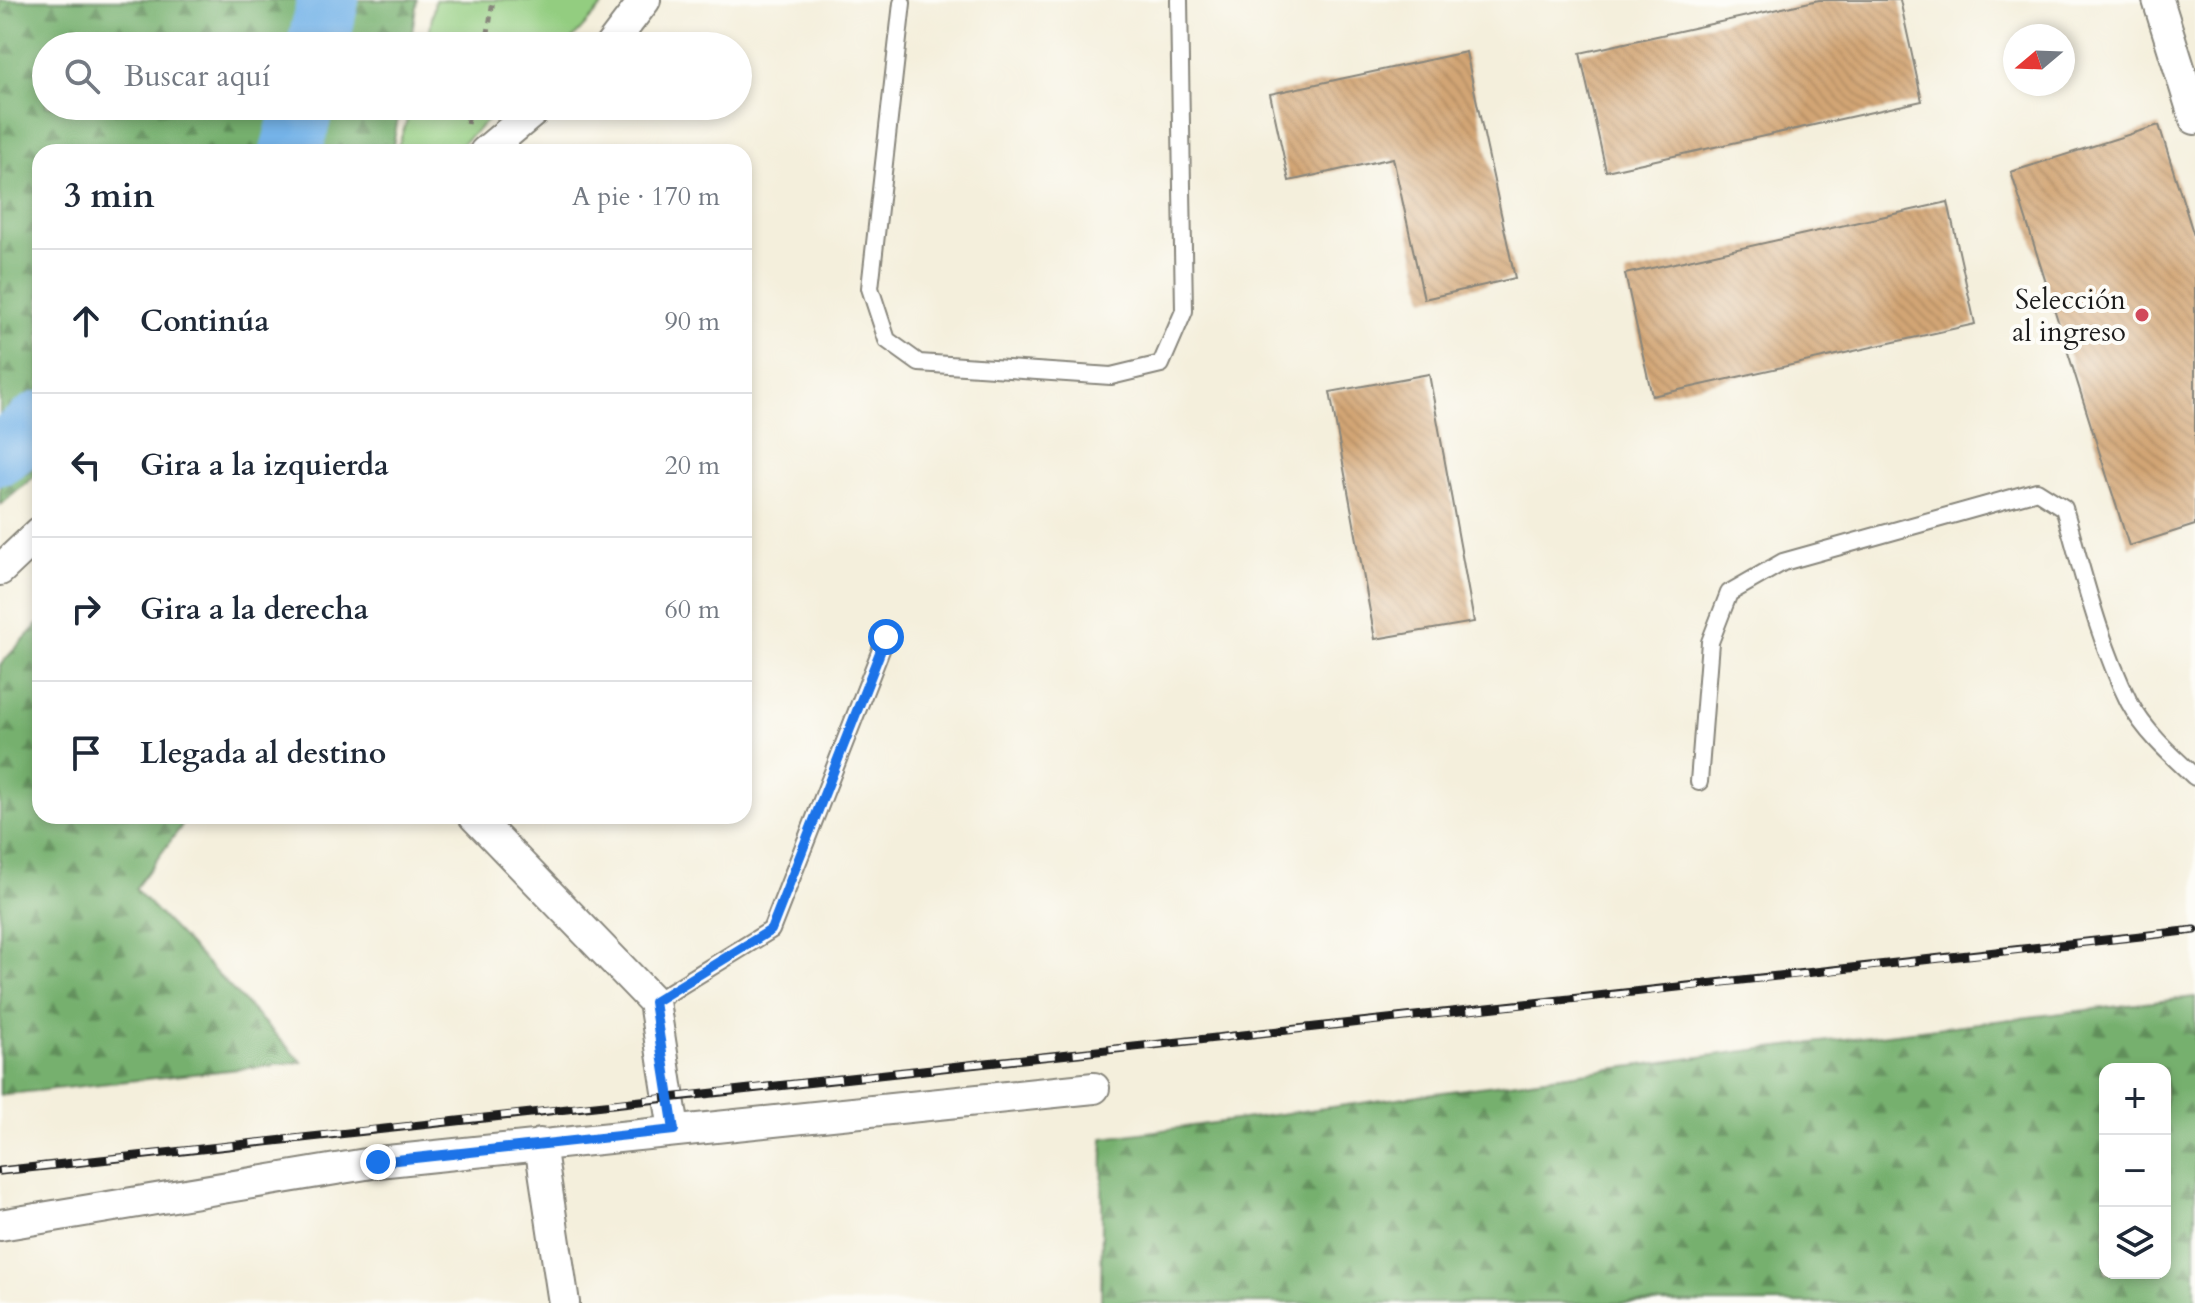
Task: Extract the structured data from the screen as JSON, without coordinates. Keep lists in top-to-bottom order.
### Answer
{
  "places": ["Selección al ingreso"],
  "north": "left",
  "page": {
    "search": "Buscar aquí",
    "heading": ["3 min", "A pie · 170 m"],
    "list": [
      ["Continúa", "90 m"],
      ["Gira a la izquierda", "20 m"],
      ["Gira a la derecha", "60 m"],
      "Llegada al destino"
    ],
    "map_buttons": ["+", "−"]
  }
}
